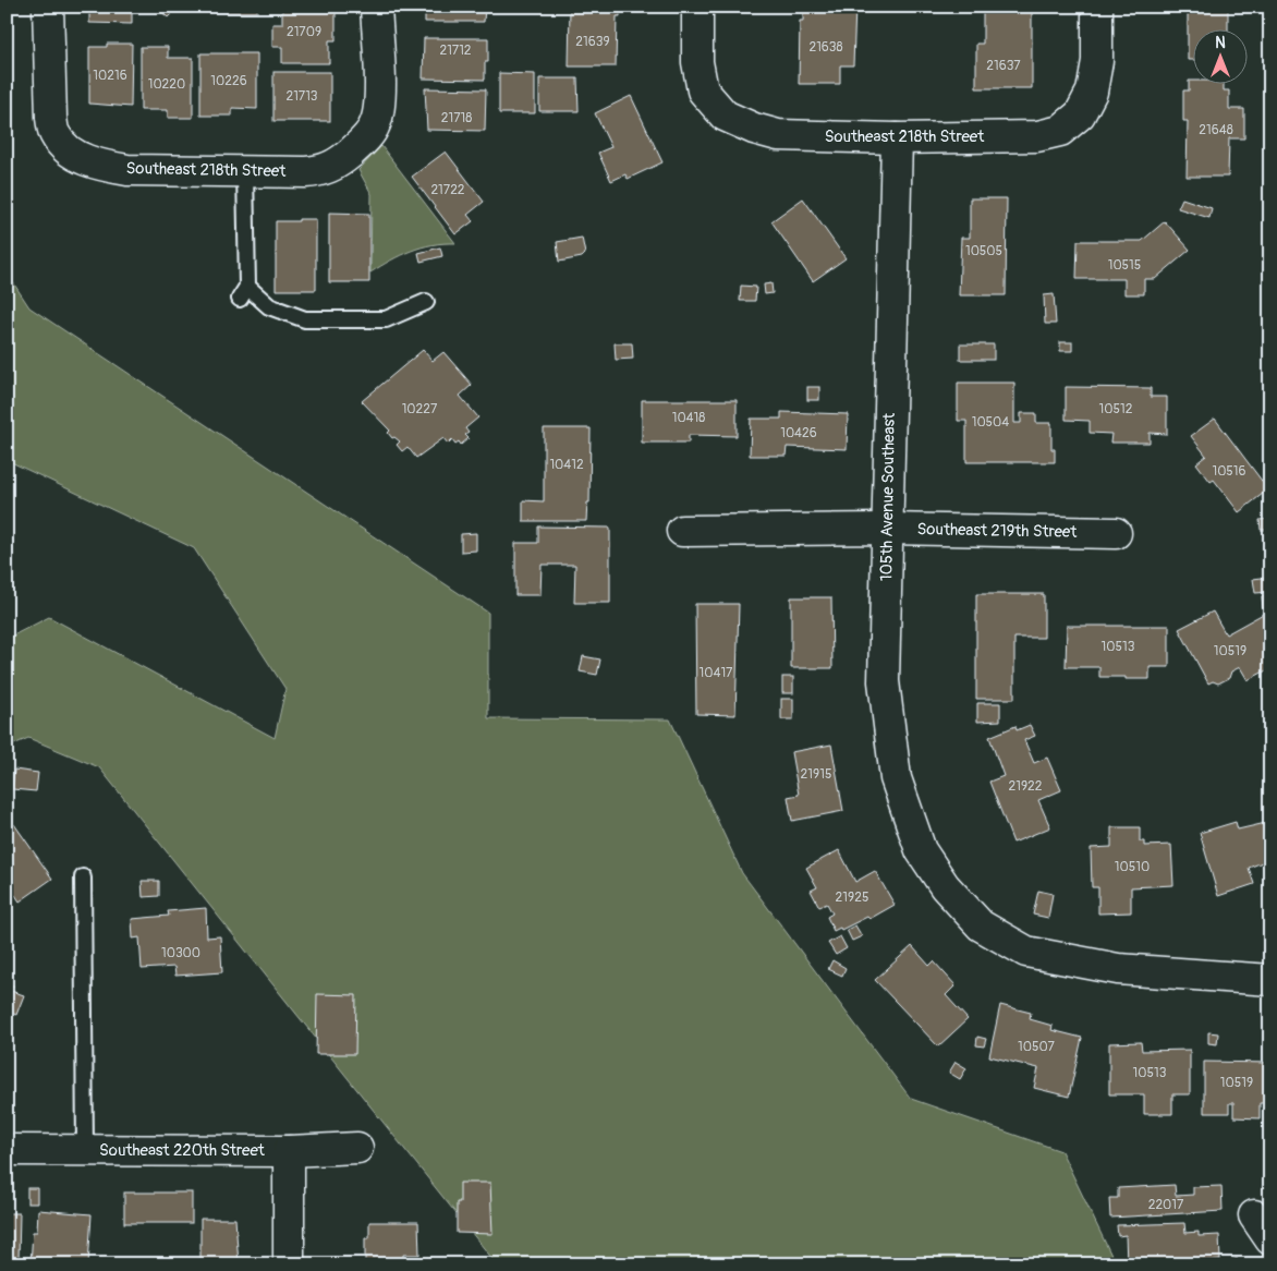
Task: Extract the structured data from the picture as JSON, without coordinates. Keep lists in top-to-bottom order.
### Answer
{
  "streets": {
    "street": [
      "Southeast 218th Street",
      "105th Avenue Southeast",
      "Southeast 219th Street",
      "Southeast 220th Street"
    ]
  },
  "crossings": [
    ["Southeast 218th Street", "105th Avenue Southeast"],
    ["105th Avenue Southeast", "Southeast 219th Street"]
  ],
  "house_numbers": [
    "21709",
    "21639",
    "21638",
    "21712",
    "21637",
    "10216",
    "10226",
    "10220",
    "21713",
    "21718",
    "21648",
    "21722",
    "10505",
    "10515",
    "10227",
    "10512",
    "10418",
    "10504",
    "10426",
    "10412",
    "10516",
    "10513",
    "10519",
    "10417",
    "21915",
    "21922",
    "10510",
    "21925",
    "10300",
    "10507",
    "10513",
    "10519",
    "22017"
  ],
  "north": "top"
}
